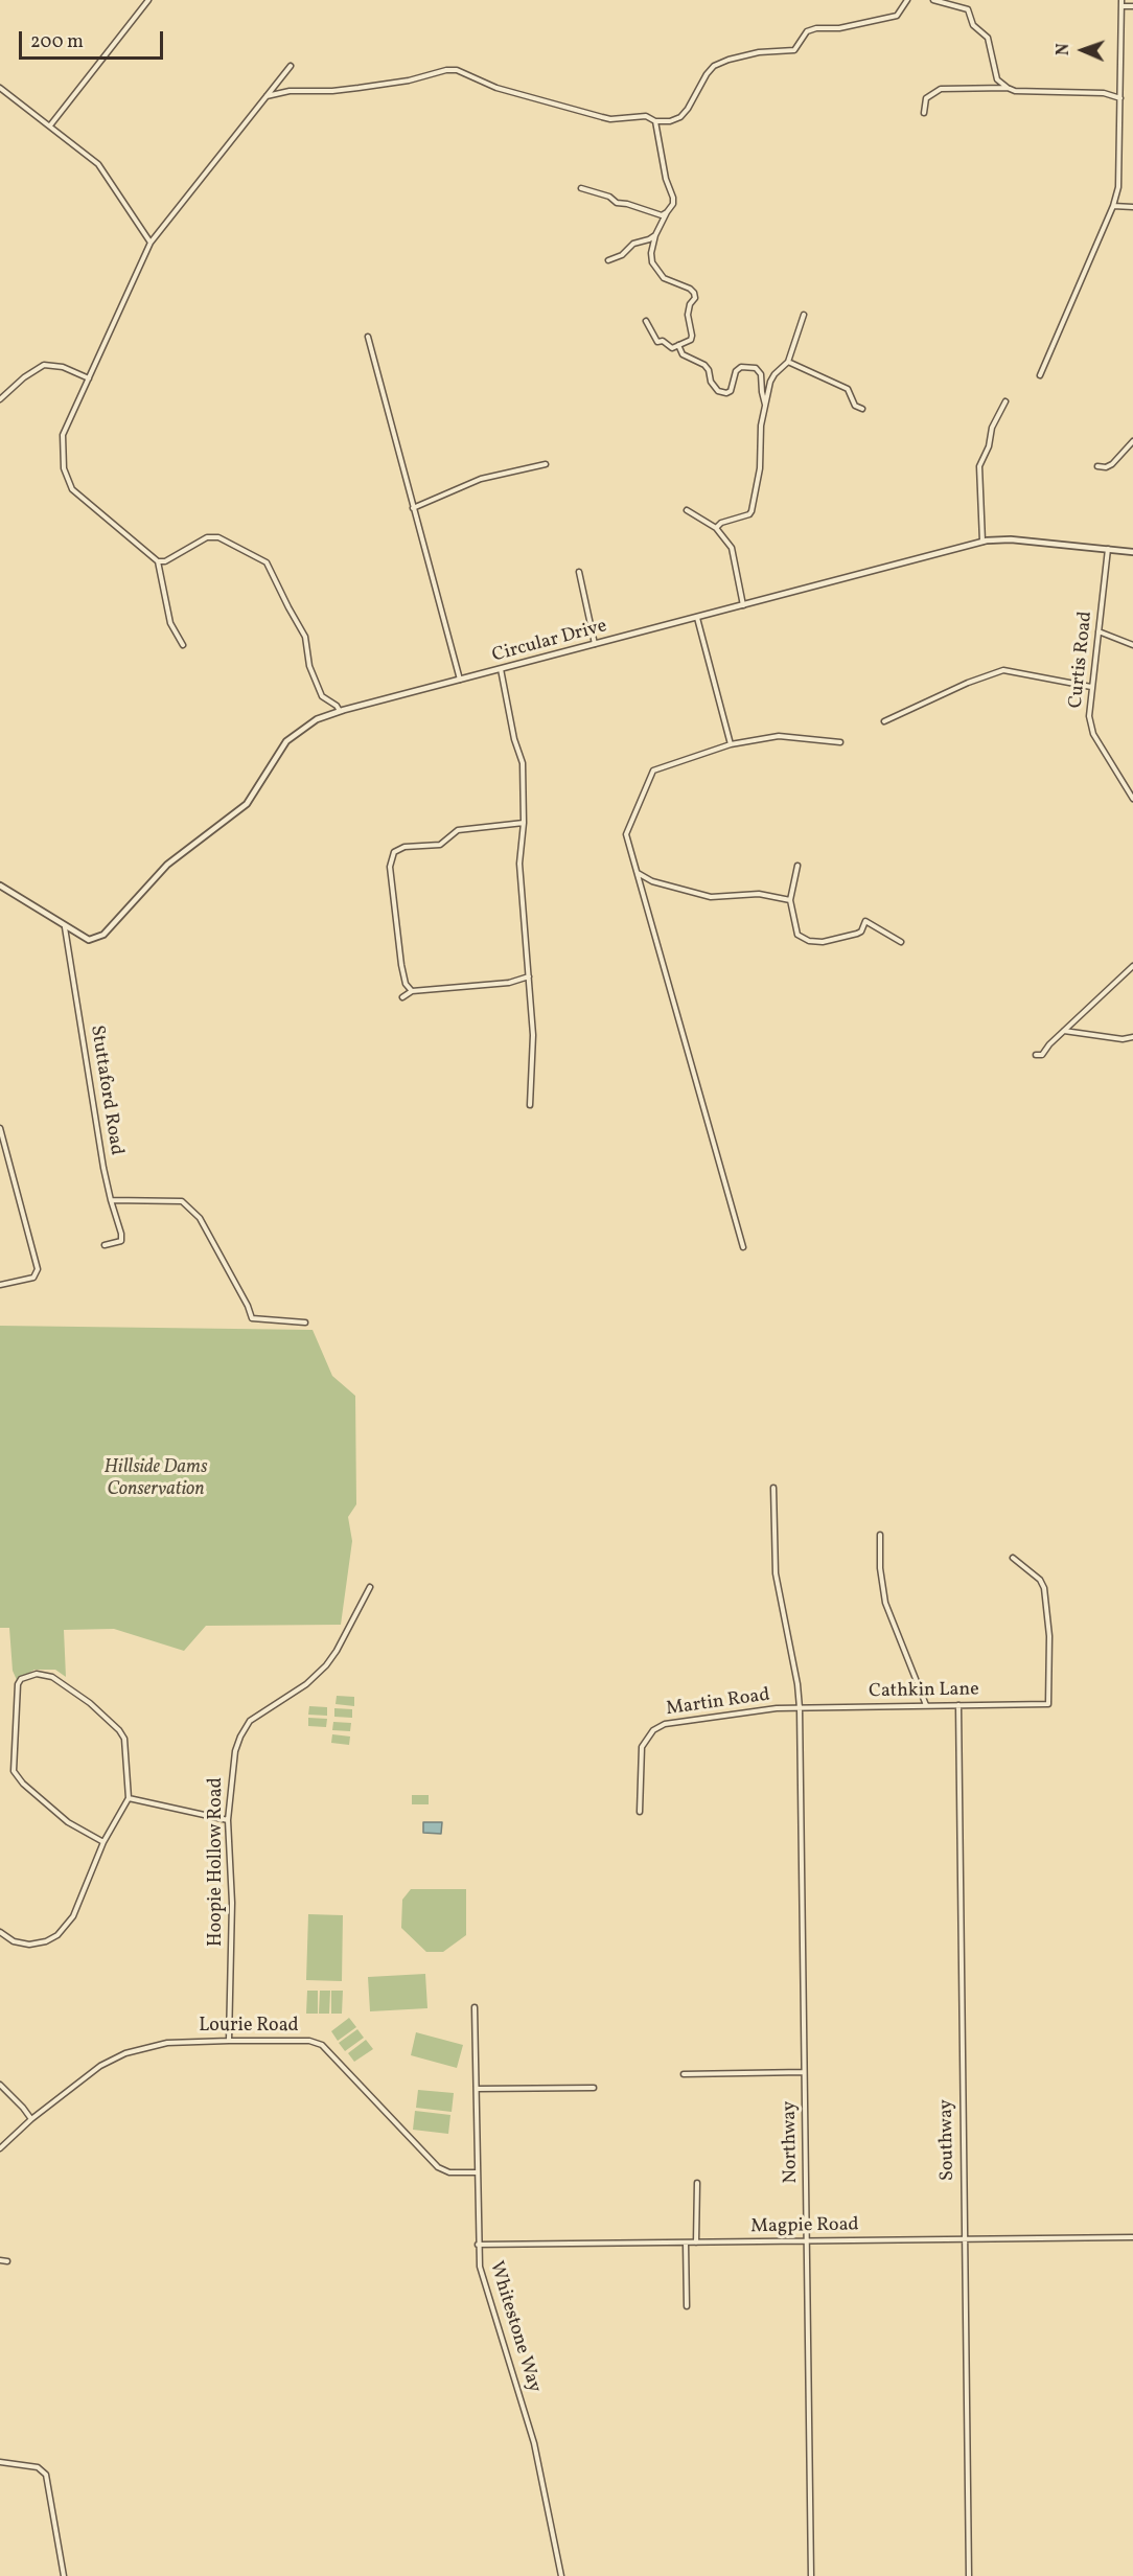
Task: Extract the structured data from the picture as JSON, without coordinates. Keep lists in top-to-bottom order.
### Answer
{
  "streets": {
    "street": [
      "Circular Drive",
      "Curtis Road",
      "Stuttaford Road",
      "Cathkin Lane",
      "Martin Road",
      "Hoopie Hollow Road",
      "Lourie Road",
      "Southway",
      "Northway",
      "Magpie Road",
      "Whitestone Way"
    ]
  },
  "crossings": [
    ["Circular Drive", "Curtis Road"],
    ["Circular Drive", "Stuttaford Road"],
    ["Cathkin Lane", "Martin Road"],
    ["Cathkin Lane", "Southway"],
    ["Cathkin Lane", "Northway"],
    ["Martin Road", "Northway"],
    ["Hoopie Hollow Road", "Lourie Road"],
    ["Lourie Road", "Whitestone Way"],
    ["Southway", "Magpie Road"],
    ["Northway", "Magpie Road"],
    ["Magpie Road", "Whitestone Way"]
  ],
  "parks": ["Hillside Dams Conservation"],
  "scale_bar": "200 m",
  "north": "left"
}
